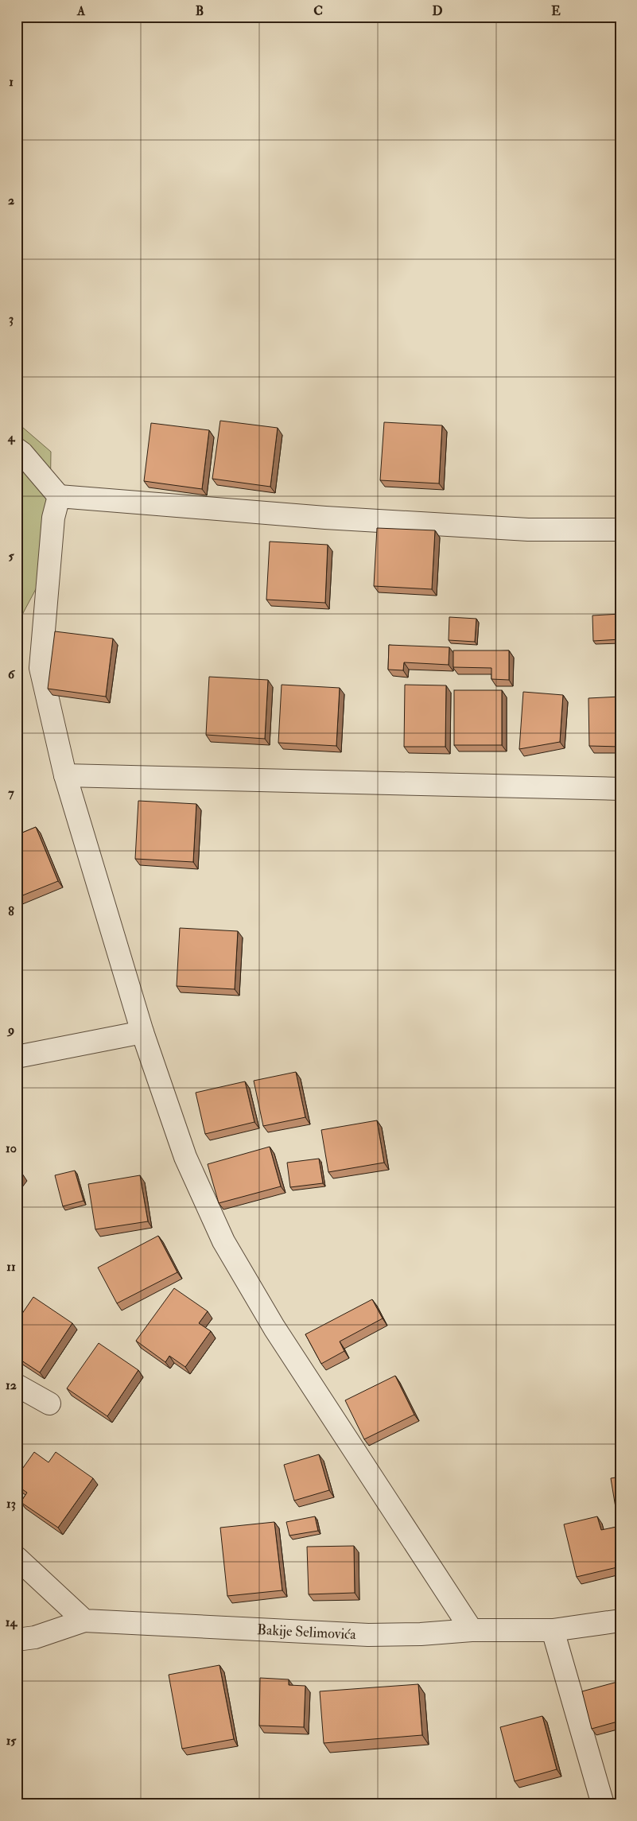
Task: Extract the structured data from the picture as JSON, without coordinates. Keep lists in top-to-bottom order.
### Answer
{
  "streets": {
    "street": ["Bakije Selimovića"]
  },
  "grid": {
    "columns": [
      "A",
      "B",
      "C",
      "D",
      "E"
    ],
    "rows": [
      "1",
      "2",
      "3",
      "4",
      "5",
      "6",
      "7",
      "8",
      "9",
      "10",
      "11",
      "12",
      "13",
      "14",
      "15"
    ]
  }
}
